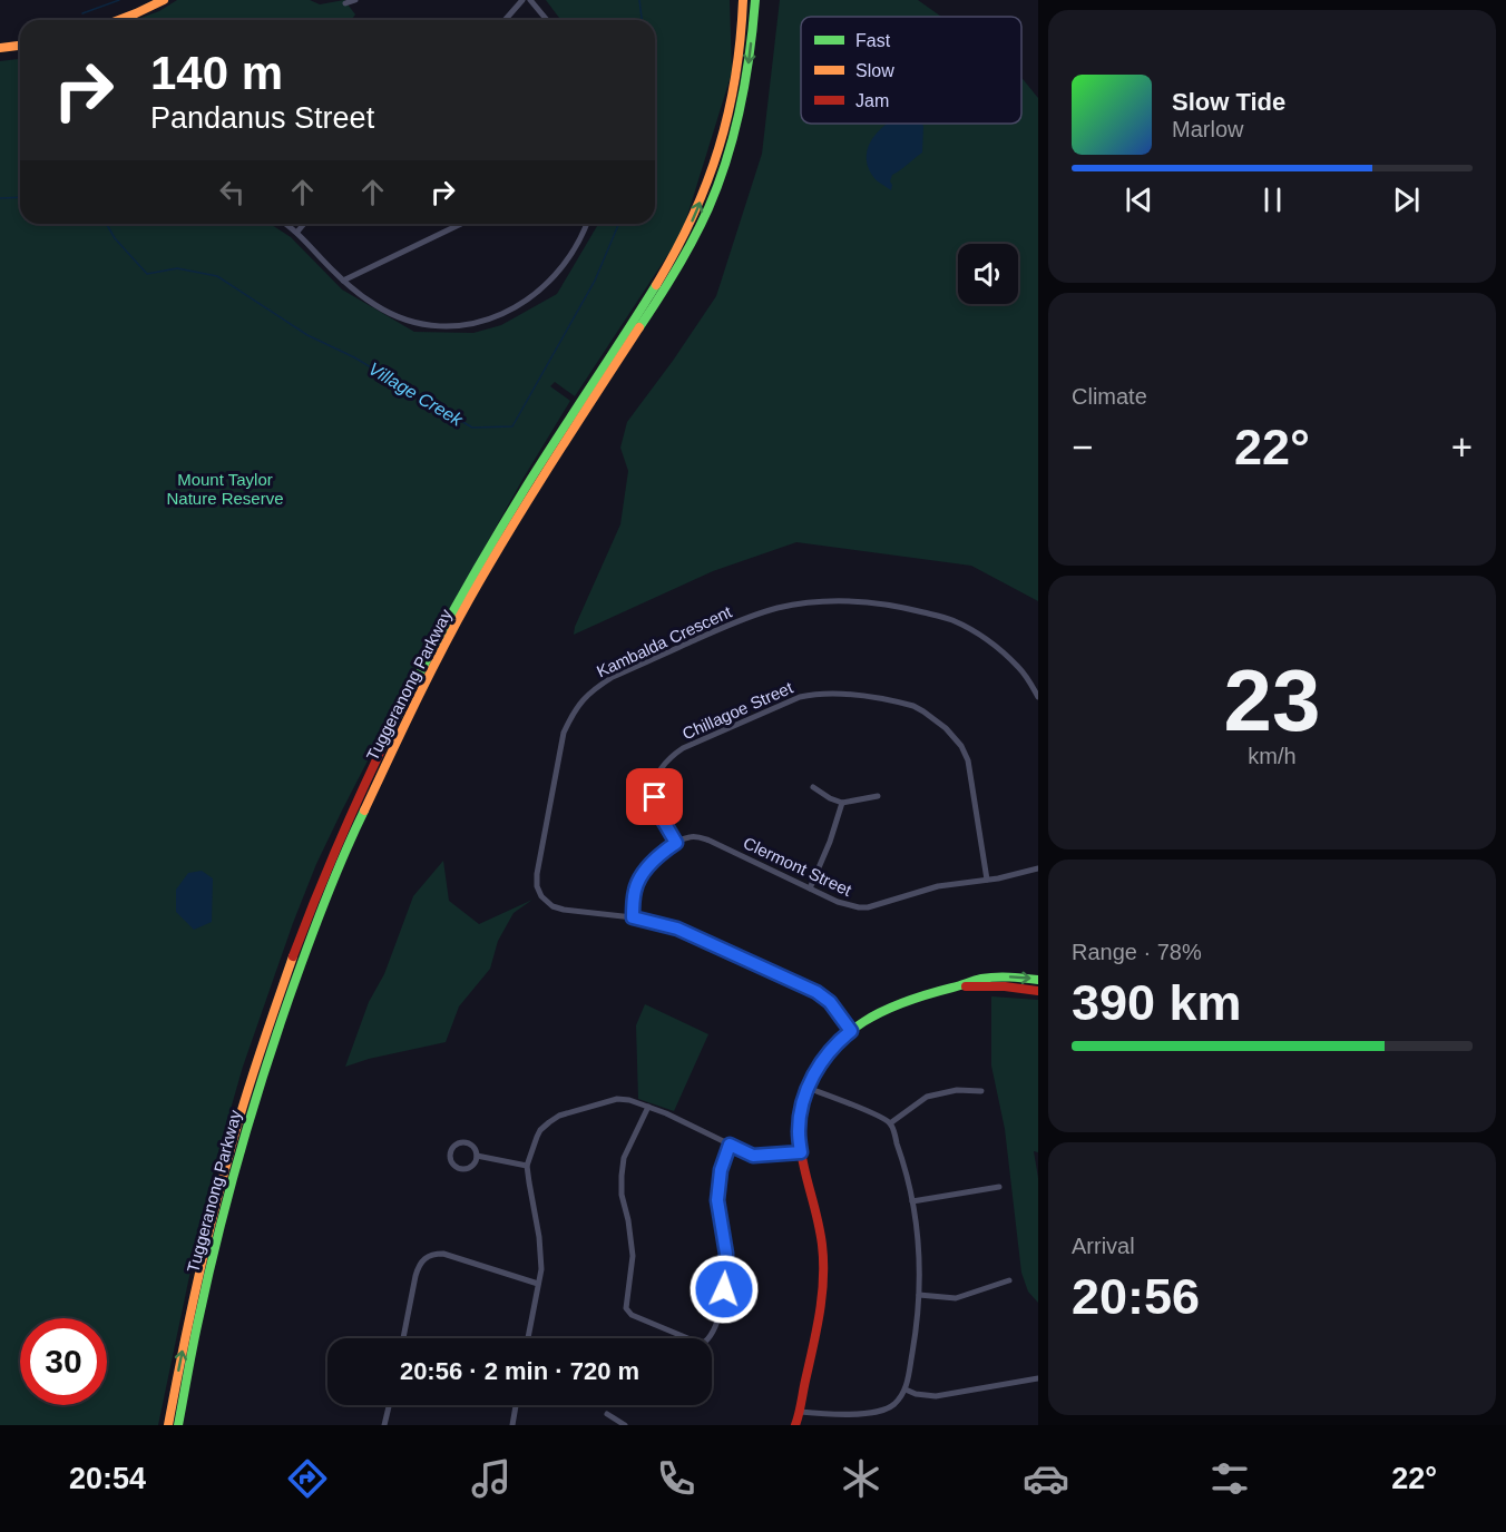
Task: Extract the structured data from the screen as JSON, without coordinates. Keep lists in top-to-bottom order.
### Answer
{
  "streets": {
    "main road": ["Tuggeranong Parkway"],
    "street": ["Kambalda Crescent", "Chillagoe Street", "Clermont Street"]
  },
  "crossings": [
    ["Chillagoe Street", "Clermont Street"]
  ],
  "water": ["Village Creek"],
  "parks": ["Mount Taylor Nature Reserve"],
  "legend": ["Fast", "Slow", "Jam"],
  "page": {
    "turn": ["140 m", "Pandanus Street"],
    "song": ["Slow Tide", "Marlow"],
    "tile": [
      "Climate",
      ["23", "km/h"],
      ["Range · 78%", "390 km"],
      ["Arrival", "20:56"]
    ],
    "heat": ["−", "22°", "+"],
    "limit": "30",
    "trip": "20:56 · 2 min · 720 m",
    "tabs": ["20:54", "22°"]
  }
}
